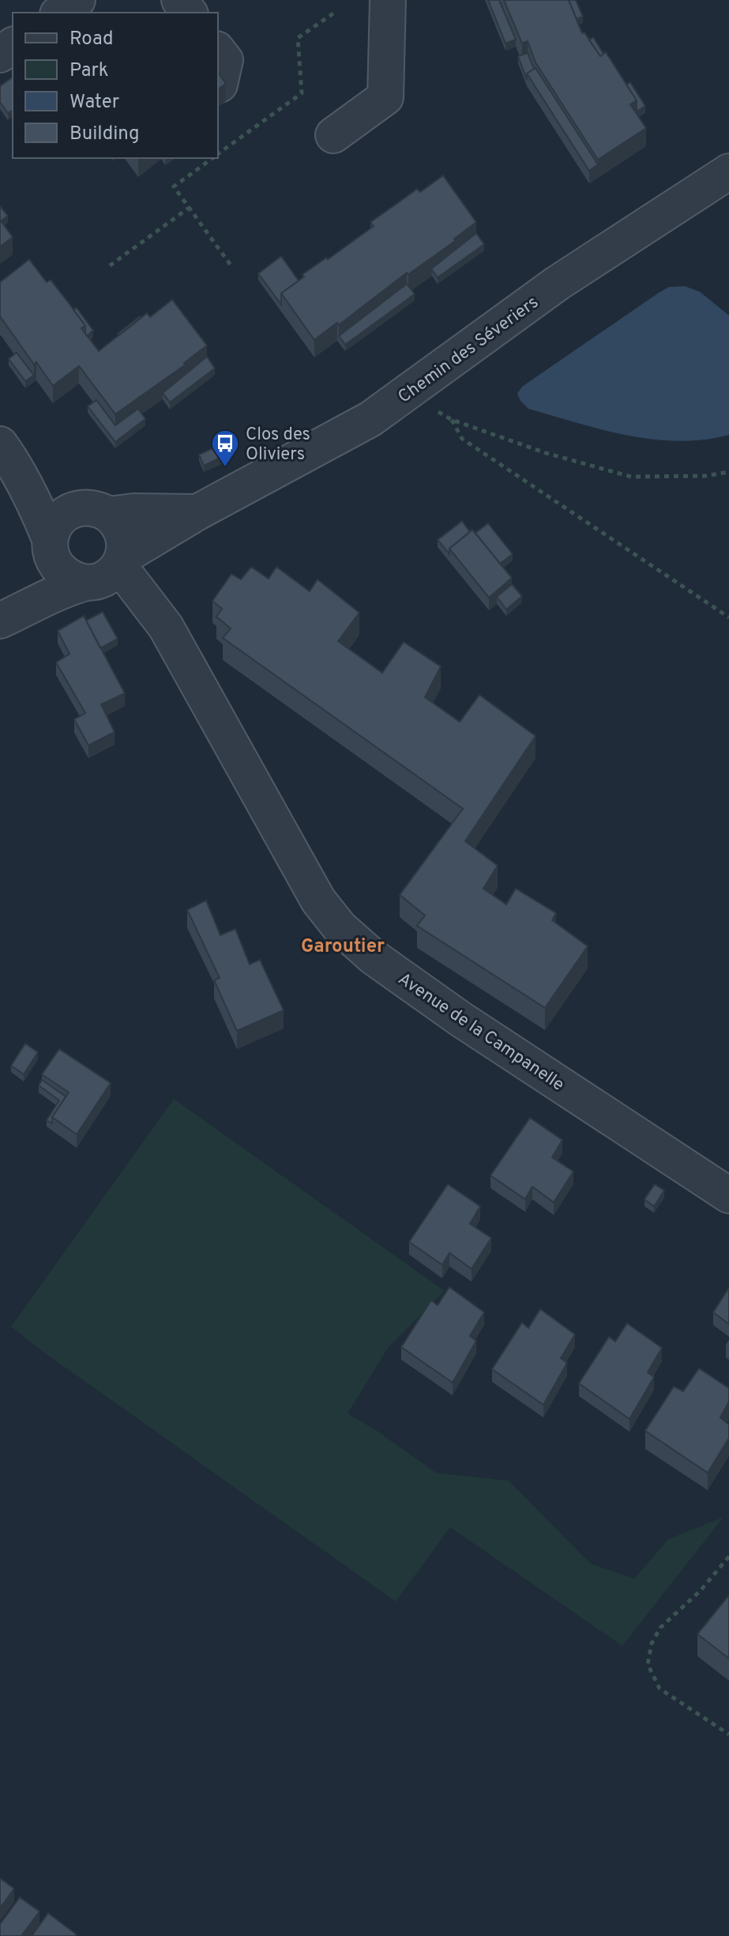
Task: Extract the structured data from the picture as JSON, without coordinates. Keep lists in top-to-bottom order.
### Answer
{
  "streets": {
    "street": ["Chemin des Séveriers", "Avenue de la Campanelle"]
  },
  "crossings": [
    ["Chemin des Séveriers", "Avenue de la Campanelle"]
  ],
  "districts": ["Garoutier"],
  "places": {
    "bus stop": ["Clos des Oliviers"]
  },
  "legend": [
    "Road",
    "Park",
    "Water",
    "Building"
  ]
}
